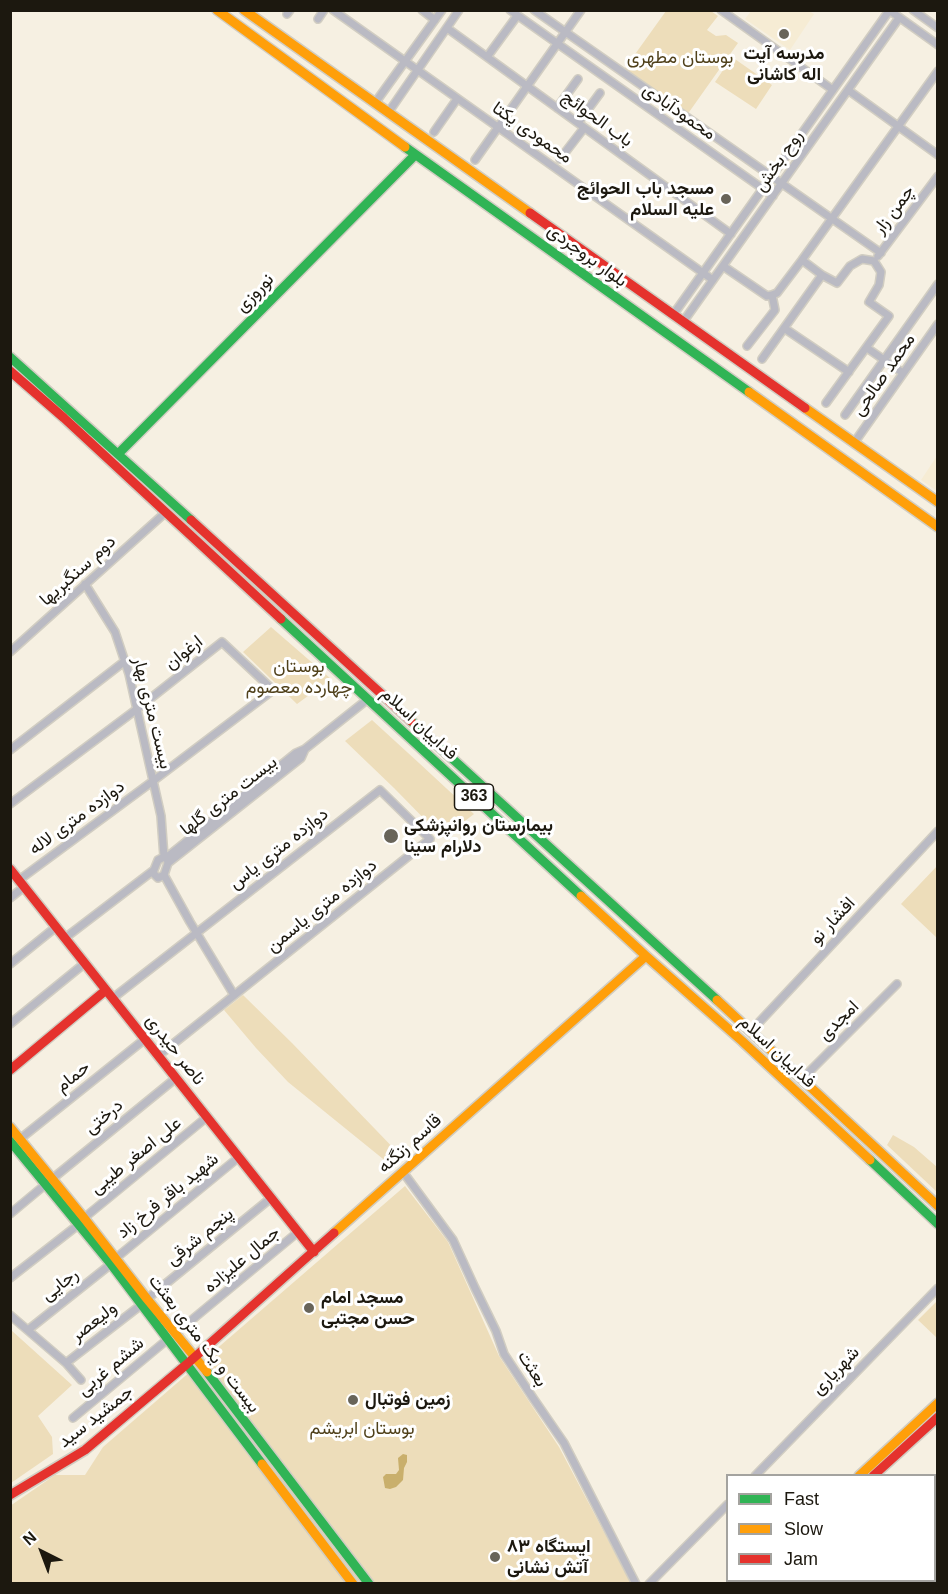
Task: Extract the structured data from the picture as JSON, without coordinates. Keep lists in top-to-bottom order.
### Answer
{
  "streets": {
    "main road": [
      "بلوار بروجردی",
      "نوروزی",
      "فداییان اسلام",
      "363",
      "ناصر حیدری",
      "قاسم زنگنه",
      "بیست و یک متری بعثت",
      "جمشید سید"
    ],
    "street": [
      "محمودآبادی",
      "باب الحوائج",
      "محمودی یکتا",
      "روح بخش",
      "چمن زار",
      "محمد صالحی",
      "دوم سنگبریها",
      "ارغوان",
      "بیست متری بهار",
      "بیست متری گلها",
      "دوازده متری لاله",
      "دوازده متری یاس",
      "دوازده متری یاسمن",
      "افشار نو",
      "امجدی",
      "حمام",
      "درختی",
      "علی اصغر طیبی",
      "شهید باقر فرخ زاد",
      "پنجم شرقی",
      "جمال علیزاده",
      "رجایی",
      "ولیعصر",
      "ششم غربی",
      "بعثت",
      "شهریاری"
    ]
  },
  "crossings": [
    ["محمودآبادی", "روح بخش"],
    ["محمودآبادی", "چمن زار"],
    ["باب الحوائج", "روح بخش"],
    ["محمودی یکتا", "روح بخش"],
    ["روح بخش", "بلوار بروجردی"],
    ["بلوار بروجردی", "نوروزی"],
    ["بلوار بروجردی", "محمد صالحی"],
    ["نوروزی", "فداییان اسلام"],
    ["دوم سنگبریها", "بیست متری بهار"],
    ["دوم سنگبریها", "فداییان اسلام"],
    ["ارغوان", "بیست متری بهار"],
    ["ارغوان", "دوازده متری لاله"],
    ["بیست متری بهار", "بیست متری گلها"],
    ["بیست متری بهار", "دوازده متری لاله"],
    ["فداییان اسلام", "بیست متری گلها"],
    ["فداییان اسلام", "افشار نو"],
    ["فداییان اسلام", "امجدی"],
    ["فداییان اسلام", "قاسم زنگنه"],
    ["دوازده متری لاله", "ناصر حیدری"],
    ["دوازده متری یاس", "دوازده متری یاسمن"],
    ["دوازده متری یاس", "ناصر حیدری"],
    ["ناصر حیدری", "حمام"],
    ["ناصر حیدری", "درختی"],
    ["ناصر حیدری", "قاسم زنگنه"],
    ["ناصر حیدری", "علی اصغر طیبی"],
    ["ناصر حیدری", "شهید باقر فرخ زاد"],
    ["ناصر حیدری", "پنجم شرقی"],
    ["ناصر حیدری", "جمال علیزاده"],
    ["حمام", "بیست و یک متری بعثت"],
    ["درختی", "بیست و یک متری بعثت"],
    ["قاسم زنگنه", "بیست و یک متری بعثت"],
    ["قاسم زنگنه", "بعثت"],
    ["قاسم زنگنه", "جمشید سید"],
    ["علی اصغر طیبی", "بیست و یک متری بعثت"],
    ["شهید باقر فرخ زاد", "رجایی"],
    ["شهید باقر فرخ زاد", "بیست و یک متری بعثت"],
    ["پنجم شرقی", "ولیعصر"],
    ["پنجم شرقی", "بیست و یک متری بعثت"],
    ["جمال علیزاده", "بیست و یک متری بعثت"],
    ["جمال علیزاده", "ششم غربی"],
    ["رجایی", "بیست و یک متری بعثت"],
    ["ولیعصر", "بیست و یک متری بعثت"],
    ["بیست و یک متری بعثت", "ششم غربی"],
    ["بیست و یک متری بعثت", "جمشید سید"]
  ],
  "parks": ["بوستان مطهری", "بوستان چهارده معصوم", "بوستان ابریشم"],
  "places": [
    "مدرسه آیت اله کاشانی",
    "مسجد باب الحوائج علیه السلام",
    "بیمارستان روانپزشکی دلارام سینا",
    "مسجد امام حسن مجتبی",
    "زمین فوتبال",
    "ایستگاه ۸۳ آتش نشانی"
  ],
  "legend": ["Fast", "Slow", "Jam"],
  "north": "top left"
}
